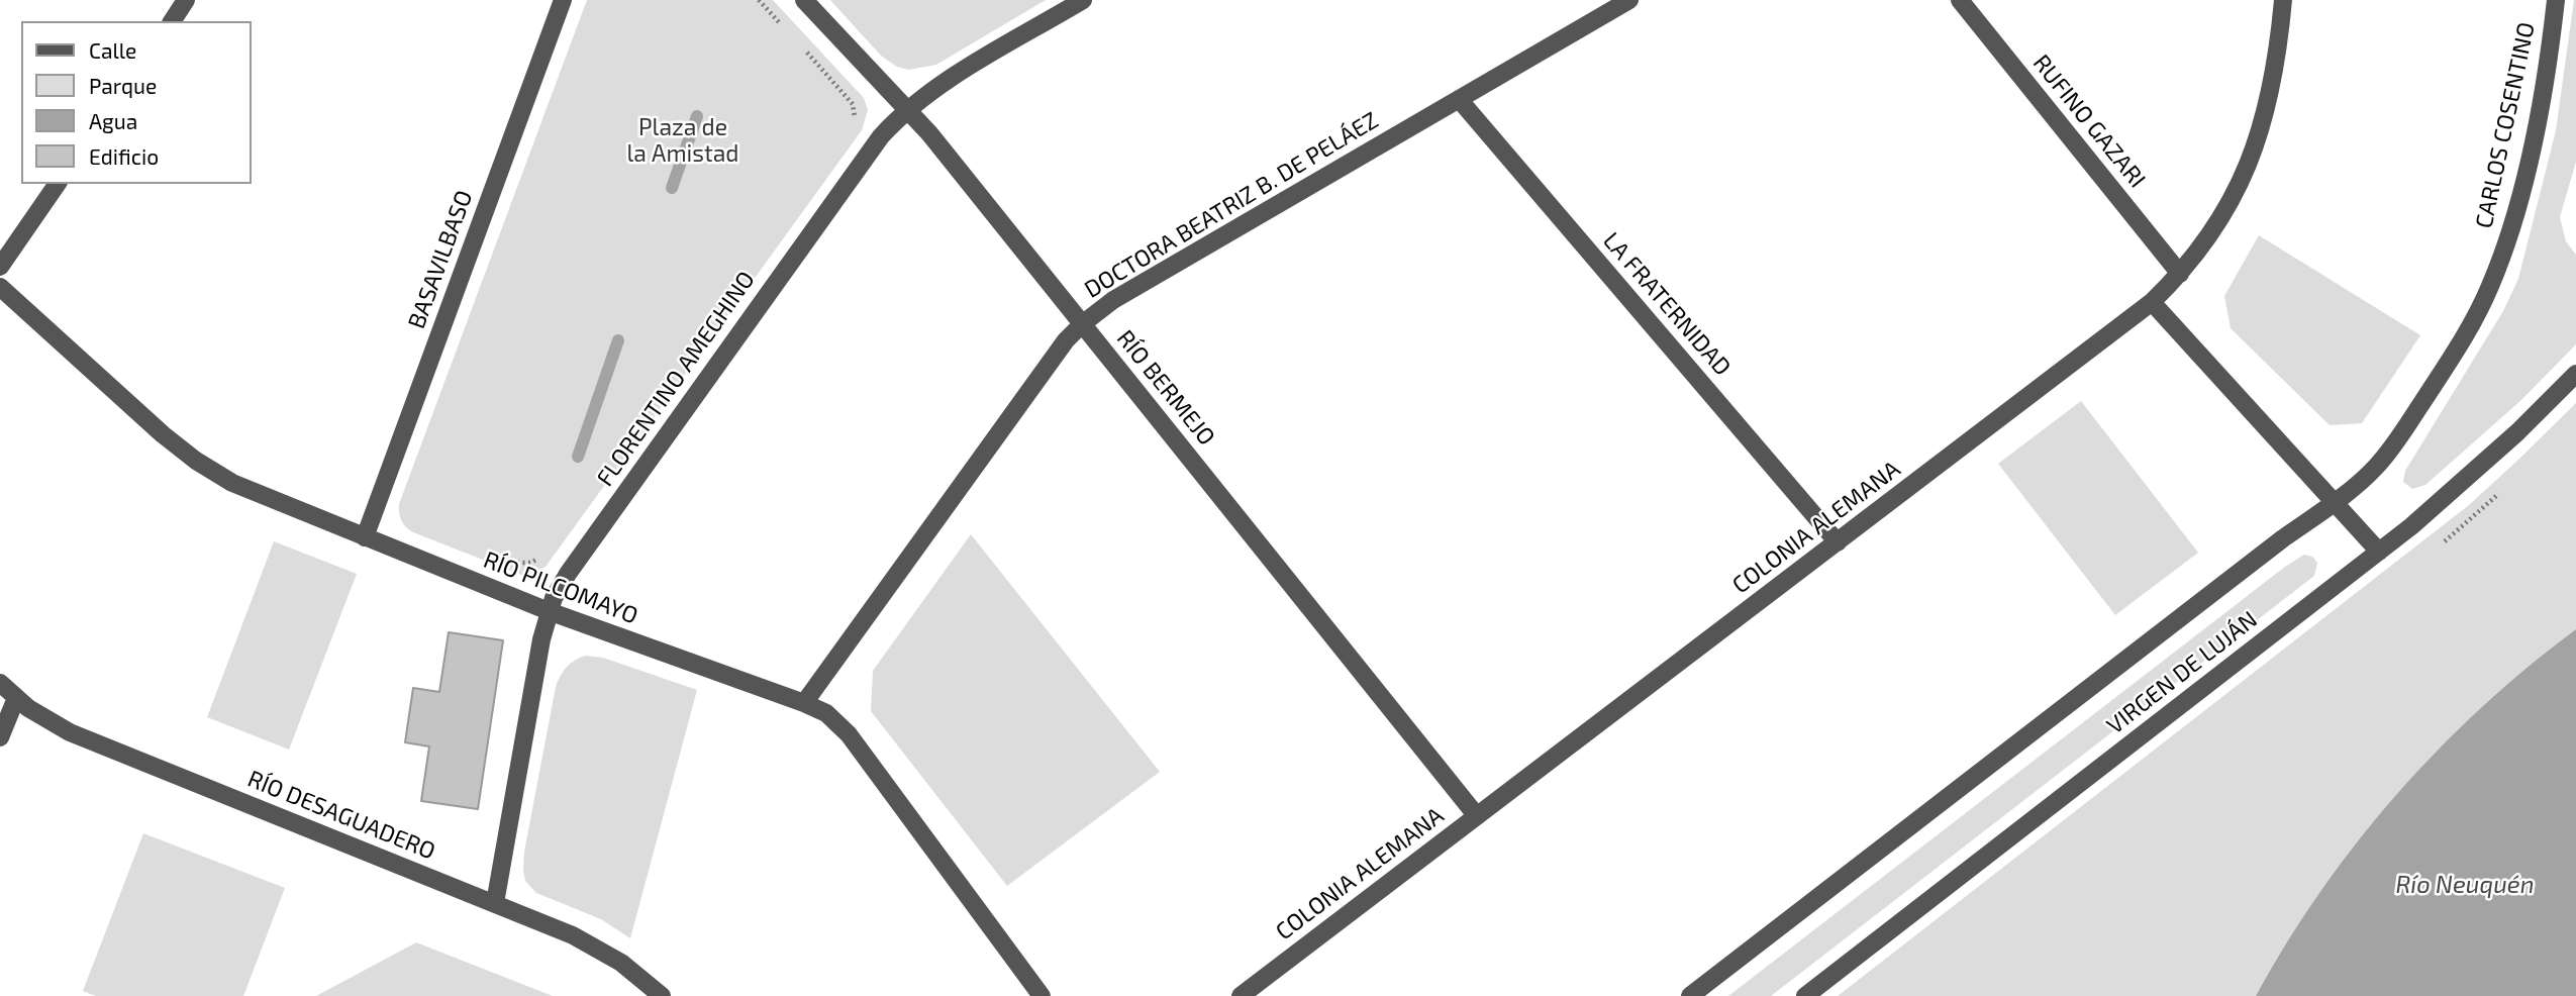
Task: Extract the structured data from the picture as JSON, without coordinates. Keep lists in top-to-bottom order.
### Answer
{
  "streets": {
    "street": [
      "RUFINO GAZARI",
      "CARLOS COSENTINO",
      "DOCTORA BEATRIZ B. DE PELÁEZ",
      "BASAVILBASO",
      "LA FRATERNIDAD",
      "FLORENTINO AMEGHINO",
      "RÍO BERMEJO",
      "COLONIA ALEMANA",
      "RÍO PILCOMAYO",
      "VIRGEN DE LUJÁN",
      "RÍO DESAGUADERO"
    ]
  },
  "crossings": [
    ["RUFINO GAZARI", "COLONIA ALEMANA"],
    ["CARLOS COSENTINO", "VIRGEN DE LUJÁN"],
    ["DOCTORA BEATRIZ B. DE PELÁEZ", "LA FRATERNIDAD"],
    ["DOCTORA BEATRIZ B. DE PELÁEZ", "RÍO BERMEJO"],
    ["DOCTORA BEATRIZ B. DE PELÁEZ", "RÍO PILCOMAYO"],
    ["BASAVILBASO", "RÍO PILCOMAYO"],
    ["LA FRATERNIDAD", "COLONIA ALEMANA"],
    ["FLORENTINO AMEGHINO", "RÍO BERMEJO"],
    ["FLORENTINO AMEGHINO", "RÍO PILCOMAYO"],
    ["FLORENTINO AMEGHINO", "RÍO DESAGUADERO"],
    ["RÍO BERMEJO", "COLONIA ALEMANA"]
  ],
  "water": ["Río Neuquén"],
  "parks": ["Plaza de la Amistad"],
  "legend": [
    "Calle",
    "Parque",
    "Agua",
    "Edificio"
  ]
}
